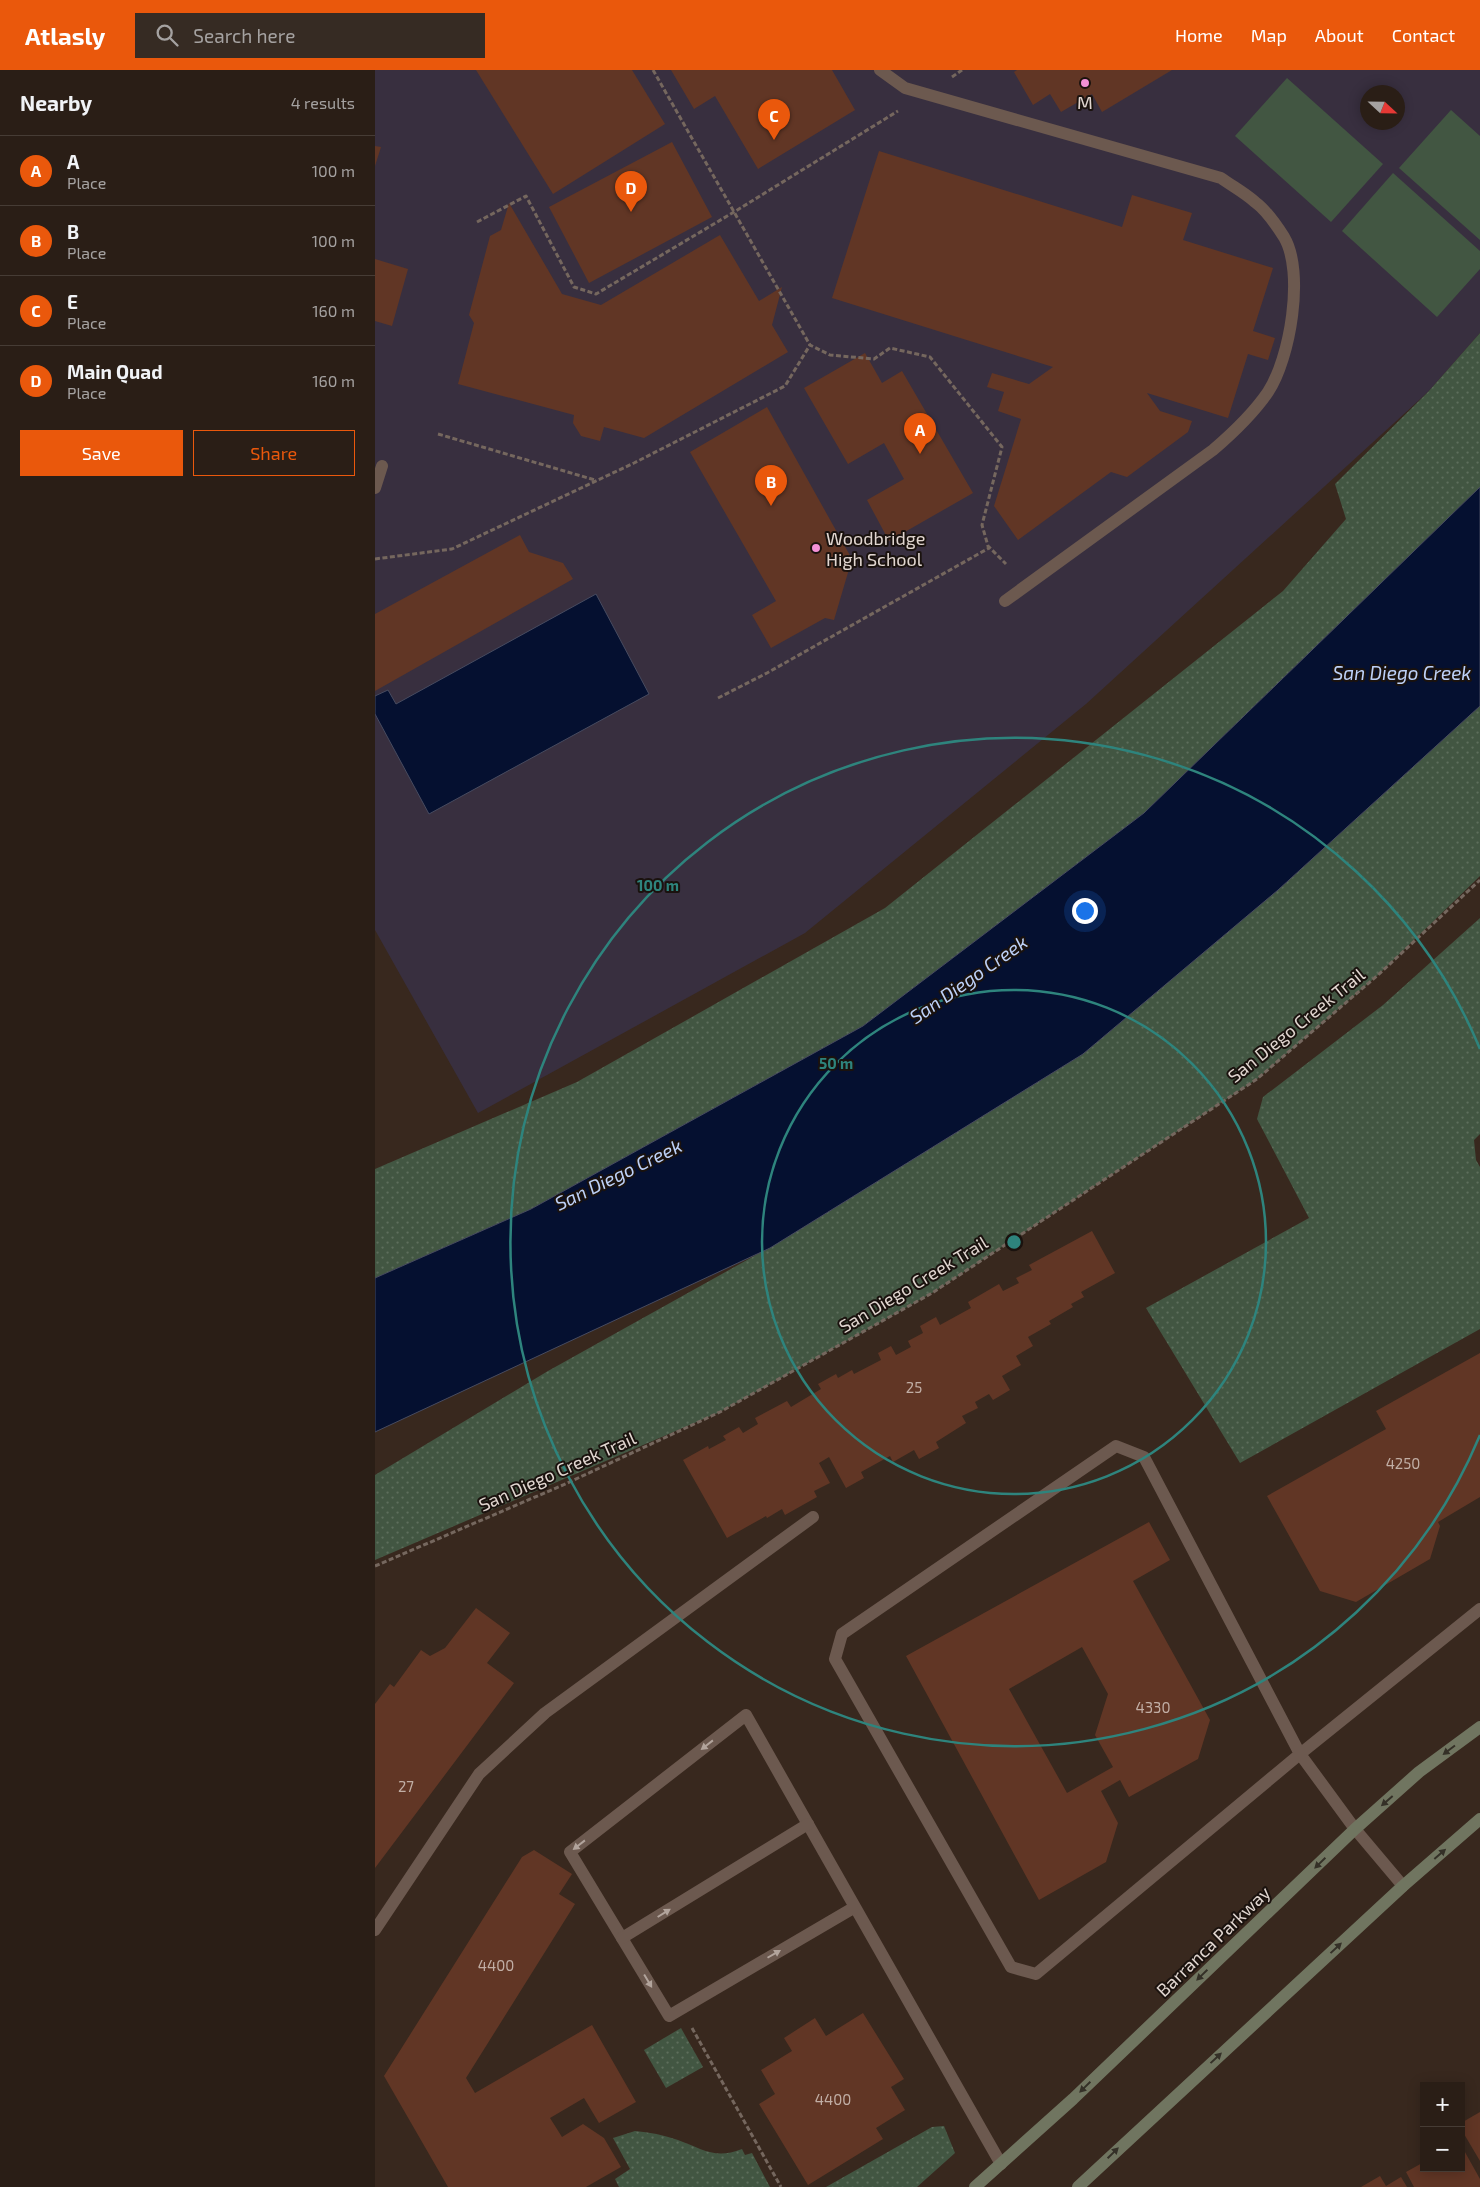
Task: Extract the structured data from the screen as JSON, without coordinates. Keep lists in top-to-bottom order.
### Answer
{
  "streets": {
    "main road": ["Barranca Parkway"],
    "path": ["San Diego Creek Trail"]
  },
  "water": ["San Diego Creek"],
  "places": ["M", "Woodbridge High School"],
  "house_numbers": [
    "25",
    "4250",
    "4330",
    "27",
    "4400",
    "4400"
  ],
  "north": "right",
  "page": {
    "header": "Atlasly",
    "search": "Search here",
    "nav": [
      "Home",
      "Map",
      "About",
      "Contact"
    ],
    "heading": ["Nearby", "4 results"],
    "pins": [
      "C",
      "D",
      "A",
      "B"
    ],
    "list": [
      {
        "mark": "A",
        "name": "A",
        "note": "Place",
        "value": "100 m"
      },
      {
        "mark": "B",
        "name": "B",
        "note": "Place",
        "value": "100 m"
      },
      {
        "mark": "C",
        "name": "E",
        "note": "Place",
        "value": "160 m"
      },
      {
        "mark": "D",
        "name": "Main Quad",
        "note": "Place",
        "value": "160 m"
      }
    ],
    "buttons": ["Save", "Share"],
    "map_buttons": ["+", "−"]
  },
  "rings": ["100 m", "50 m"]
}
